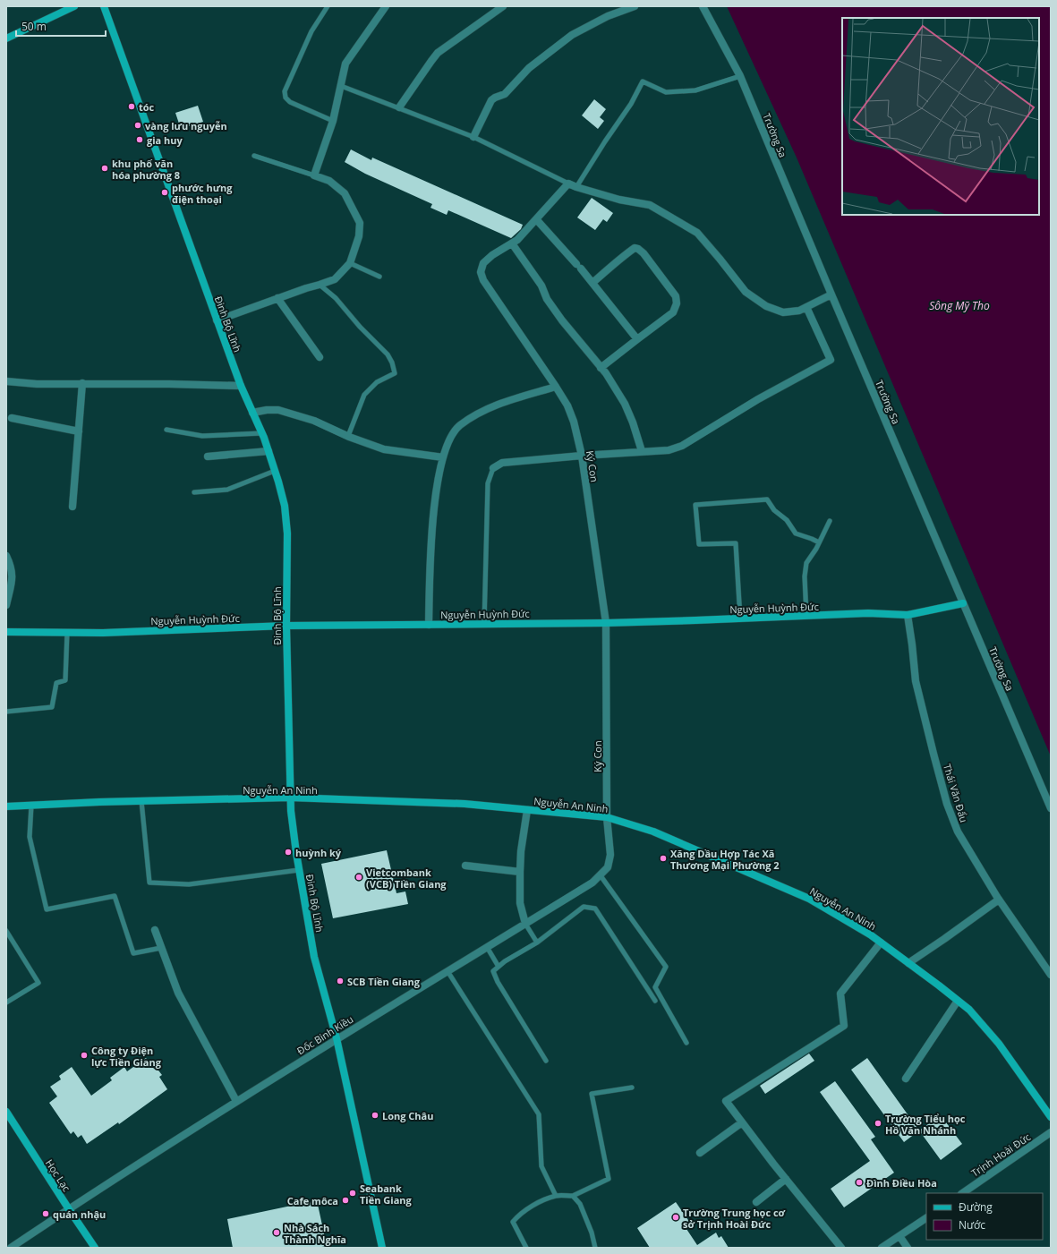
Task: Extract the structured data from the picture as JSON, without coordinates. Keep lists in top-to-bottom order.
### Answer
{
  "streets": {
    "street": [
      "Trường Sa",
      "Đinh Bộ Lĩnh",
      "Ký Con",
      "Nguyễn Huỳnh Đức",
      "Nguyễn An Ninh",
      "Thái Văn Đẩu",
      "Đốc Binh Kiều",
      "Trịnh Hoài Đức",
      "Học Lạc"
    ]
  },
  "crossings": [
    ["Trường Sa", "Nguyễn Huỳnh Đức"],
    ["Đinh Bộ Lĩnh", "Nguyễn Huỳnh Đức"],
    ["Đinh Bộ Lĩnh", "Nguyễn An Ninh"],
    ["Đinh Bộ Lĩnh", "Đốc Binh Kiều"],
    ["Ký Con", "Nguyễn Huỳnh Đức"],
    ["Ký Con", "Nguyễn An Ninh"],
    ["Ký Con", "Đốc Binh Kiều"],
    ["Nguyễn Huỳnh Đức", "Thái Văn Đẩu"],
    ["Nguyễn An Ninh", "Đốc Binh Kiều"],
    ["Đốc Binh Kiều", "Học Lạc"]
  ],
  "water": ["Sông Mỹ Tho"],
  "places": [
    "tóc",
    "vàng lưu nguyễn",
    "gia huy",
    "khu phố văn hóa phường 8",
    "phước hưng điện thoại",
    "huỳnh ký",
    "Xăng Dầu Hợp Tác Xã Thương Mại Phường 2",
    "Vietcombank (VCB) Tiền Giang",
    "SCB Tiền Giang",
    "Công ty Điện lực Tiền Giang",
    "Long Châu",
    "Trường Tiểu học Hồ Văn Nhánh",
    "Đình Điều Hòa",
    "Seabank Tiền Giang",
    "Cafe môca",
    "quán nhậu",
    "Trường Trung học cơ sở Trịnh Hoài Đức",
    "Nhà Sách Thành Nghĩa"
  ],
  "legend": ["Đường", "Nước"],
  "scale_bar": "50 m"
}
